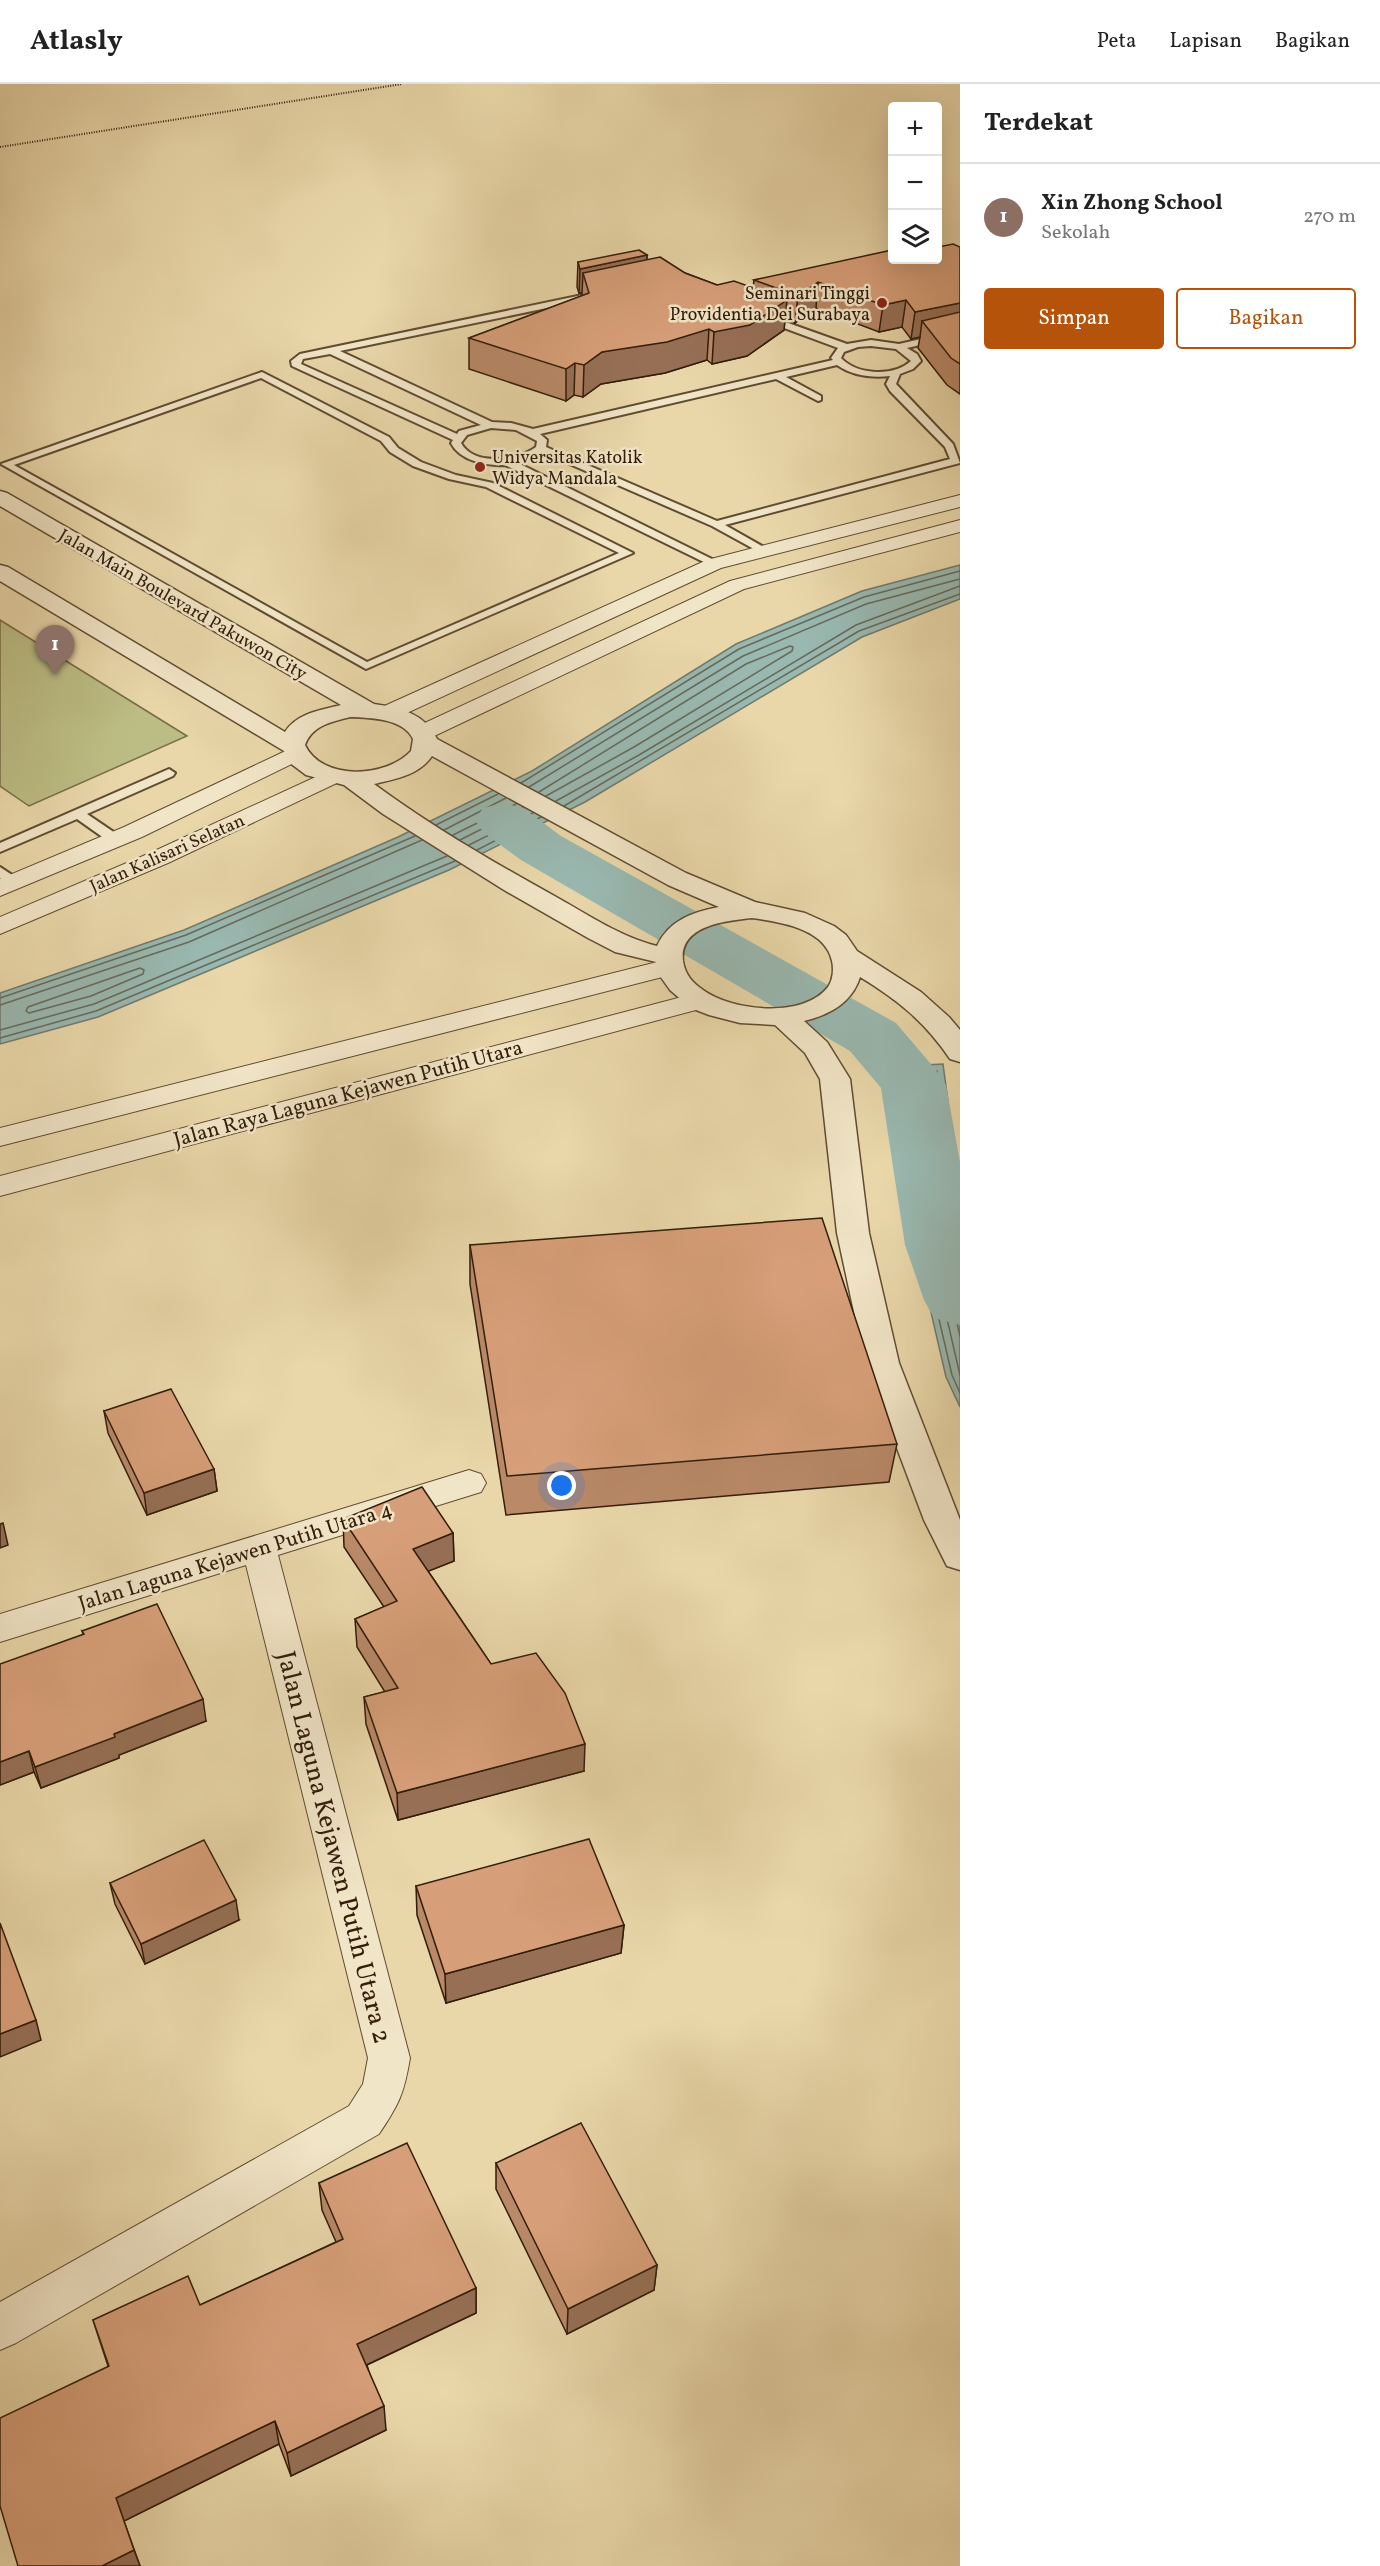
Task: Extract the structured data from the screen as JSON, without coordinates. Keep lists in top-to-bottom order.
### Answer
{
  "streets": {
    "street": [
      "Jalan Main Boulevard Pakuwon City",
      "Jalan Kalisari Selatan",
      "Jalan Raya Laguna Kejawen Putih Utara",
      "Jalan Laguna Kejawen Putih Utara 4",
      "Jalan Laguna Kejawen Putih Utara 2"
    ]
  },
  "crossings": [
    ["Jalan Laguna Kejawen Putih Utara 4", "Jalan Laguna Kejawen Putih Utara 2"]
  ],
  "places": ["Seminari Tinggi Providentia Dei Surabaya", "Universitas Katolik Widya Mandala"],
  "page": {
    "header": "Atlasly",
    "nav": ["Peta", "Lapisan", "Bagikan"],
    "heading": "Terdekat",
    "map_buttons": ["+", "−"],
    "list": [
      {
        "mark": "1",
        "name": "Xin Zhong School",
        "note": "Sekolah",
        "value": "270 m"
      }
    ],
    "buttons": ["Simpan", "Bagikan"],
    "pins": "1"
  }
}
